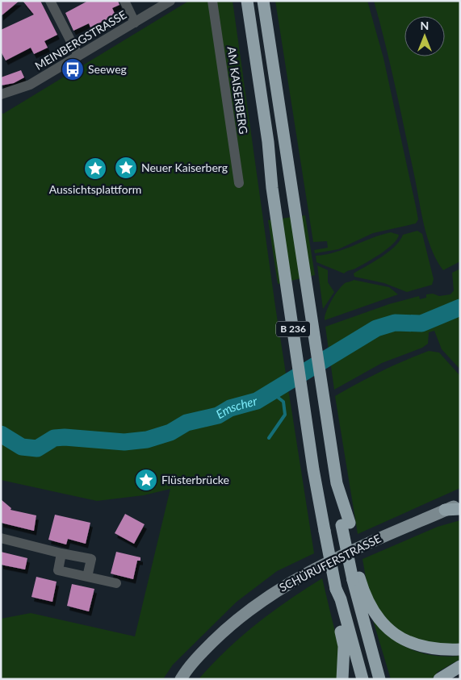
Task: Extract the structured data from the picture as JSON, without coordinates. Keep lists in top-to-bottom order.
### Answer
{
  "streets": {
    "highway": ["B 236"],
    "main road": ["SCHÜRUFERSTRASSE"],
    "street": ["MEINBERGSTRASSE", "AM KAISERBERG"]
  },
  "water": ["Emscher"],
  "places": {
    "bus stop": ["Seeweg"],
    "place": ["Neuer Kaiserberg", "Aussichtsplattform", "Flüsterbrücke"]
  },
  "north": "top"
}
